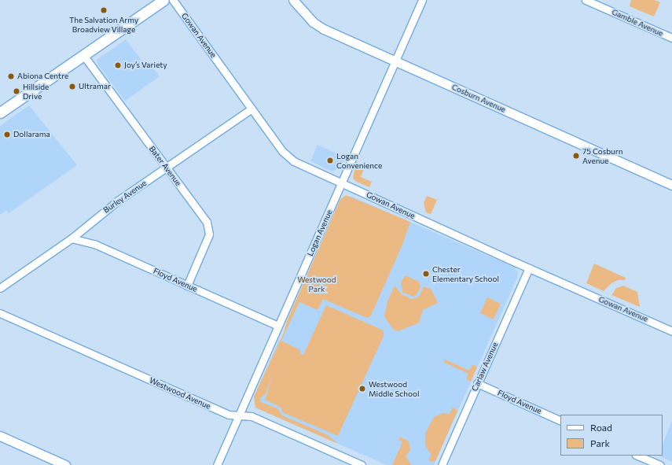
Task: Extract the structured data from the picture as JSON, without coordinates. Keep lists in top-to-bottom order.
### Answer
{
  "streets": {
    "street": [
      "Gamble Avenue",
      "Gowan Avenue",
      "Cosburn Avenue",
      "Bater Avenue",
      "Burley Avenue",
      "Logan Avenue",
      "Floyd Avenue",
      "Carlaw Avenue",
      "Westwood Avenue"
    ]
  },
  "crossings": [
    ["Gowan Avenue", "Burley Avenue"],
    ["Gowan Avenue", "Logan Avenue"],
    ["Gowan Avenue", "Carlaw Avenue"],
    ["Cosburn Avenue", "Logan Avenue"],
    ["Bater Avenue", "Burley Avenue"],
    ["Bater Avenue", "Floyd Avenue"],
    ["Burley Avenue", "Floyd Avenue"],
    ["Logan Avenue", "Floyd Avenue"],
    ["Logan Avenue", "Westwood Avenue"],
    ["Floyd Avenue", "Carlaw Avenue"]
  ],
  "parks": ["Westwood Park"],
  "places": [
    "The Salvation Army Broadview Village",
    "Joy’s Variety",
    "Abiona Centre",
    "Ultramar",
    "Hillside Drive",
    "Dollarama",
    "75 Cosburn Avenue",
    "Logan Convenience",
    "Chester Elementary School",
    "Westwood Middle School"
  ],
  "legend": ["Road", "Park"]
}
